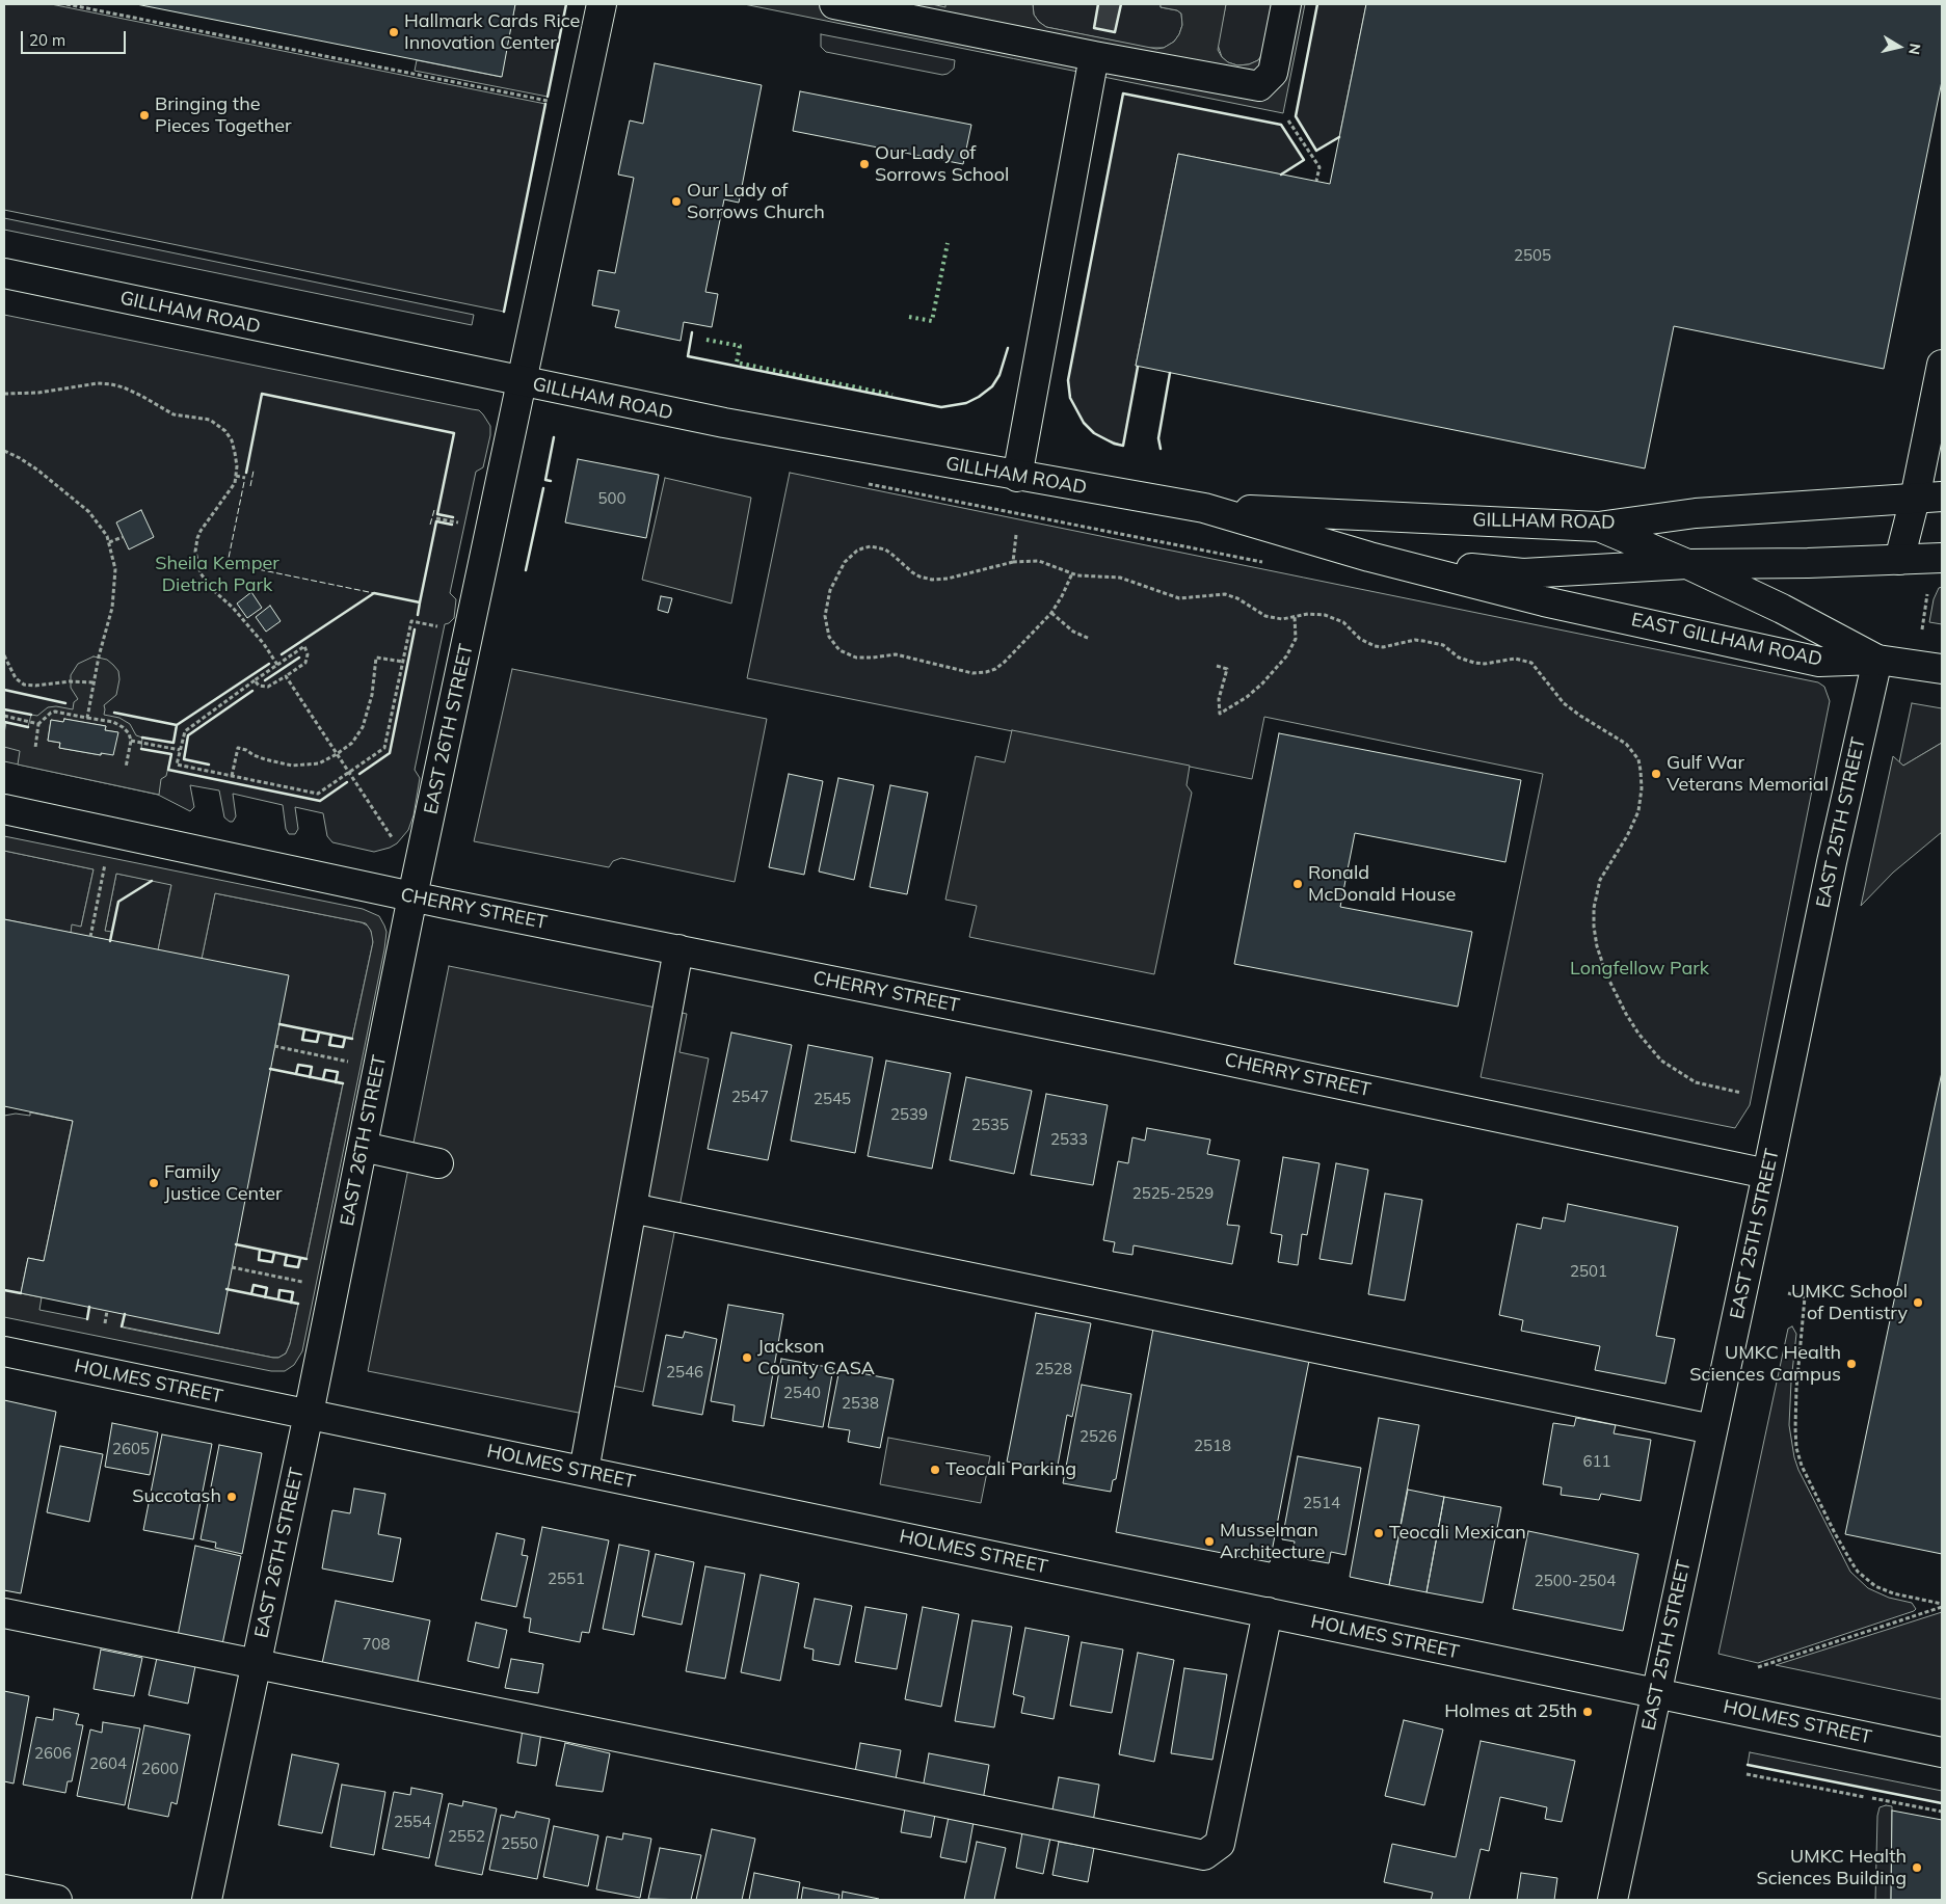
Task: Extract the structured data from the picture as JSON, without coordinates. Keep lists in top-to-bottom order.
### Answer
{
  "streets": {
    "street": [
      "GILLHAM ROAD",
      "EAST GILLHAM ROAD",
      "EAST 26TH STREET",
      "EAST 25TH STREET",
      "CHERRY STREET",
      "HOLMES STREET"
    ]
  },
  "crossings": [
    ["GILLHAM ROAD", "EAST GILLHAM ROAD"],
    ["GILLHAM ROAD", "EAST 26TH STREET"],
    ["EAST GILLHAM ROAD", "EAST 25TH STREET"],
    ["EAST 26TH STREET", "CHERRY STREET"],
    ["EAST 26TH STREET", "HOLMES STREET"],
    ["EAST 25TH STREET", "CHERRY STREET"],
    ["EAST 25TH STREET", "HOLMES STREET"]
  ],
  "parks": ["Sheila Kemper Dietrich Park", "Longfellow Park"],
  "places": [
    "Hallmark Cards Rice Innovation Center",
    "Bringing the Pieces Together",
    "Our Lady of Sorrows School",
    "Our Lady of Sorrows Church",
    "Gulf War Veterans Memorial",
    "Ronald McDonald House",
    "Family Justice Center",
    "UMKC School of Dentistry",
    "Jackson County CASA",
    "UMKC Health Sciences Campus",
    "Teocali Parking",
    "Succotash",
    "Teocali Mexican",
    "Musselman Architecture",
    "Holmes at 25th",
    "UMKC Health Sciences Building"
  ],
  "house_numbers": [
    "2505",
    "500",
    "2547",
    "2545",
    "2539",
    "2535",
    "2533",
    "2525-2529",
    "2501",
    "2528",
    "2546",
    "2540",
    "2538",
    "2526",
    "2518",
    "2605",
    "611",
    "2514",
    "2551",
    "2500-2504",
    "708",
    "2606",
    "2604",
    "2600",
    "2554",
    "2552",
    "2550"
  ],
  "scale_bar": "20 m",
  "north": "right"
}
